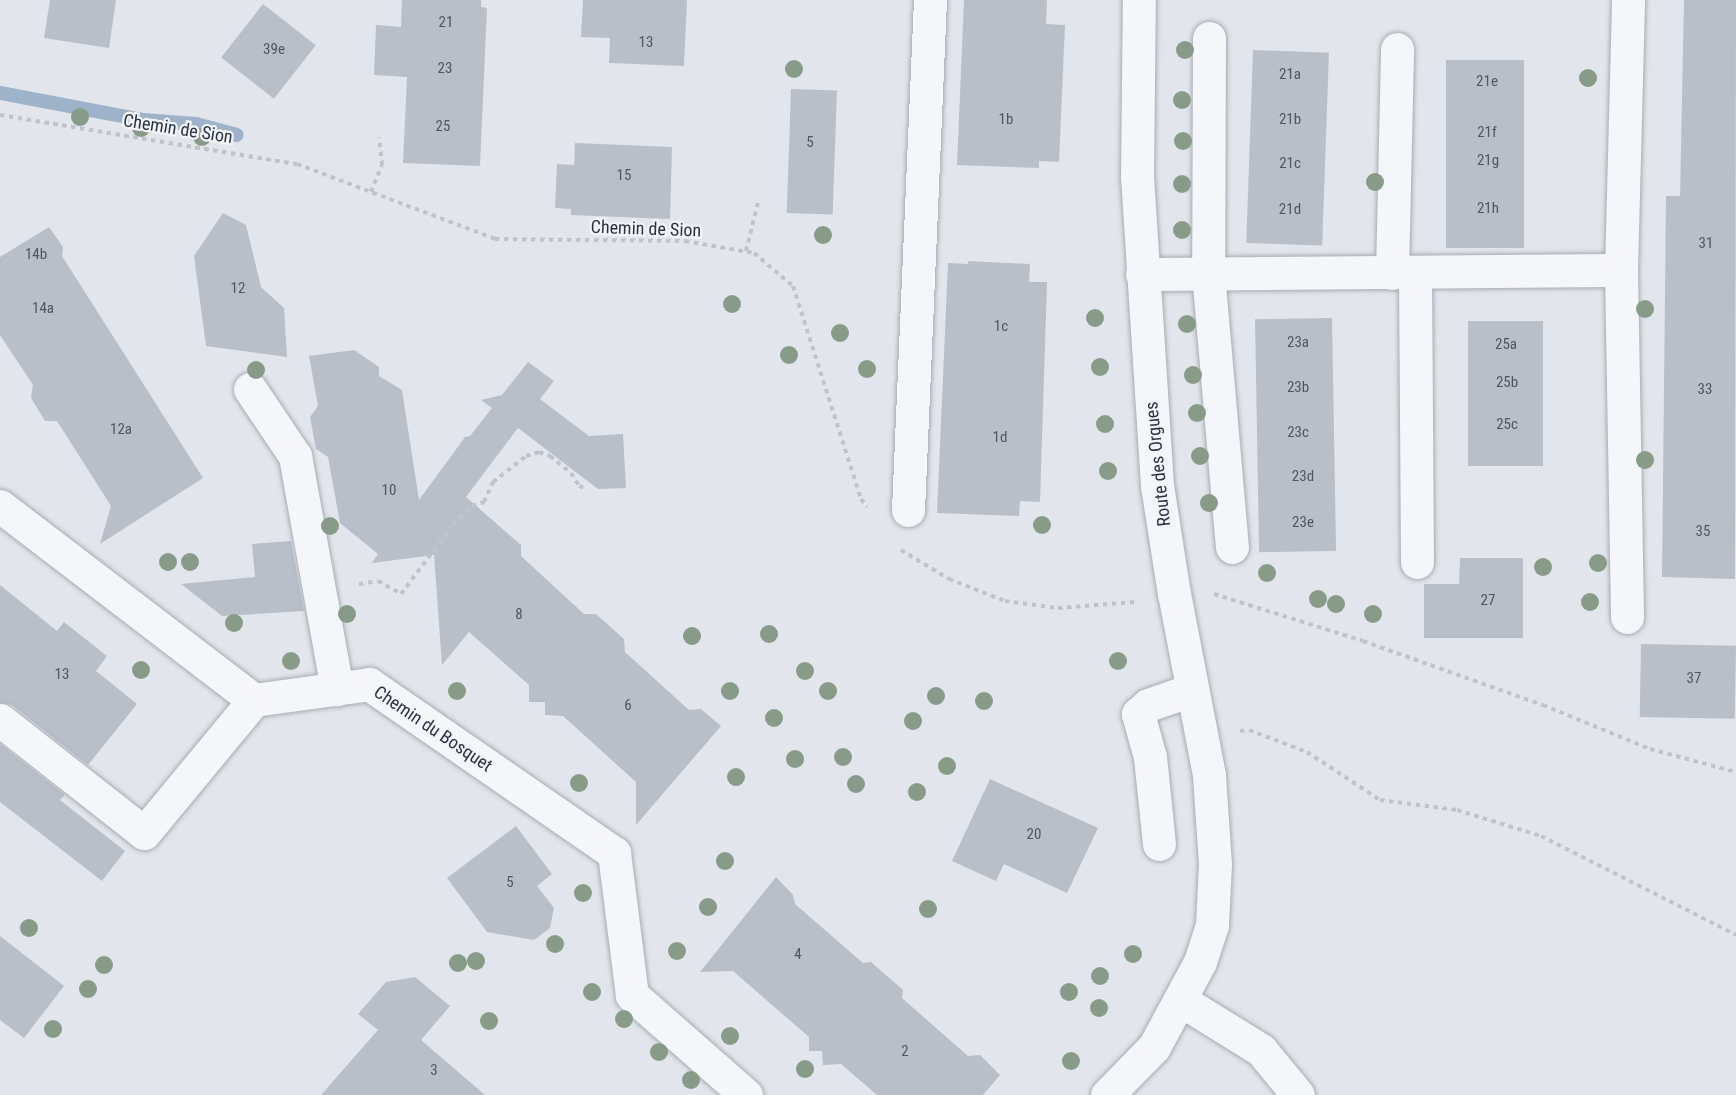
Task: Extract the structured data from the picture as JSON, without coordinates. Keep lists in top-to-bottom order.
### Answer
{
  "streets": {
    "street": ["Route des Orgues", "Chemin du Bosquet"],
    "path": ["Chemin de Sion"]
  },
  "house_numbers": [
    "21",
    "13",
    "39e",
    "23",
    "21a",
    "21e",
    "1b",
    "21b",
    "25",
    "21f",
    "5",
    "21g",
    "21c",
    "15",
    "21h",
    "21d",
    "31",
    "14b",
    "12",
    "14a",
    "1c",
    "23a",
    "25a",
    "25b",
    "23b",
    "33",
    "25c",
    "12a",
    "23c",
    "1d",
    "23d",
    "10",
    "23e",
    "35",
    "27",
    "8",
    "13",
    "37",
    "6",
    "20",
    "5",
    "4",
    "2",
    "3"
  ]
}
